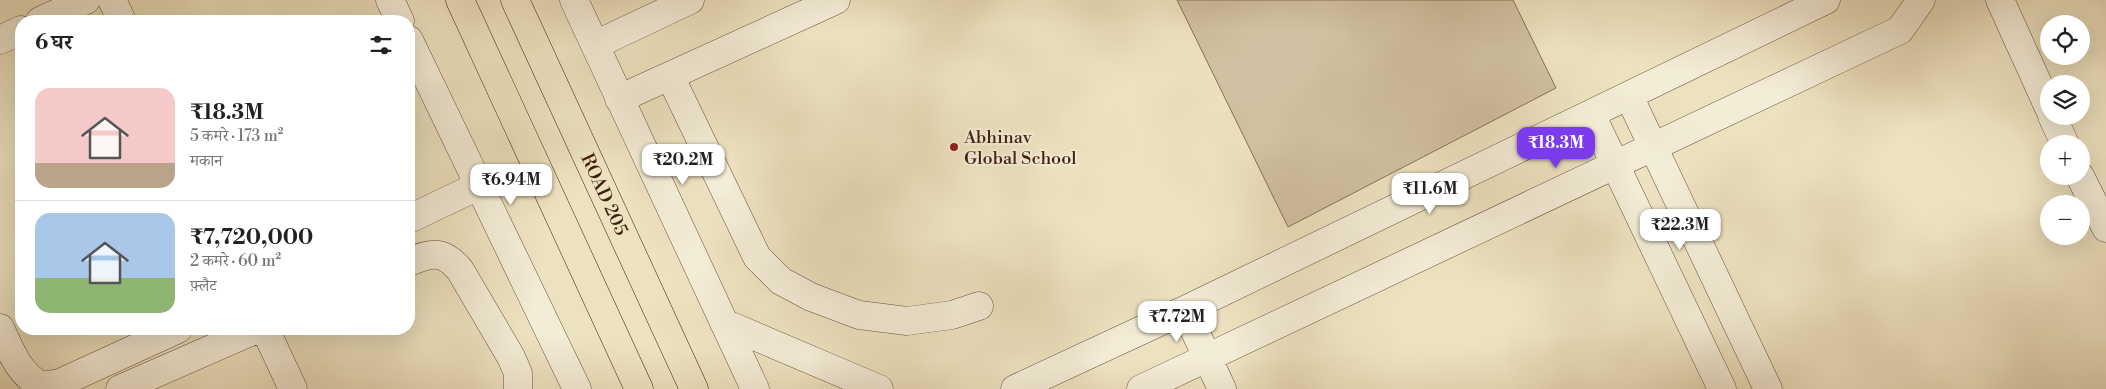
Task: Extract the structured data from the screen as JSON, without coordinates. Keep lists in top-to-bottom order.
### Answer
{
  "streets": {
    "main road": ["ROAD 205"]
  },
  "places": ["Abhinav Global School"],
  "page": {
    "map_buttons": ["+", "−"],
    "heading": "6 घर",
    "list": [
      {
        "name": "₹18.3M",
        "note": "5 कमरे · 173 m² · मकान"
      },
      {
        "name": "₹7,720,000",
        "note": "2 कमरे · 60 m² · फ़्लैट"
      }
    ],
    "price": [
      "₹18.3M",
      "₹20.2M",
      "₹6.94M",
      "₹11.6M",
      "₹22.3M",
      "₹7.72M"
    ]
  }
}
